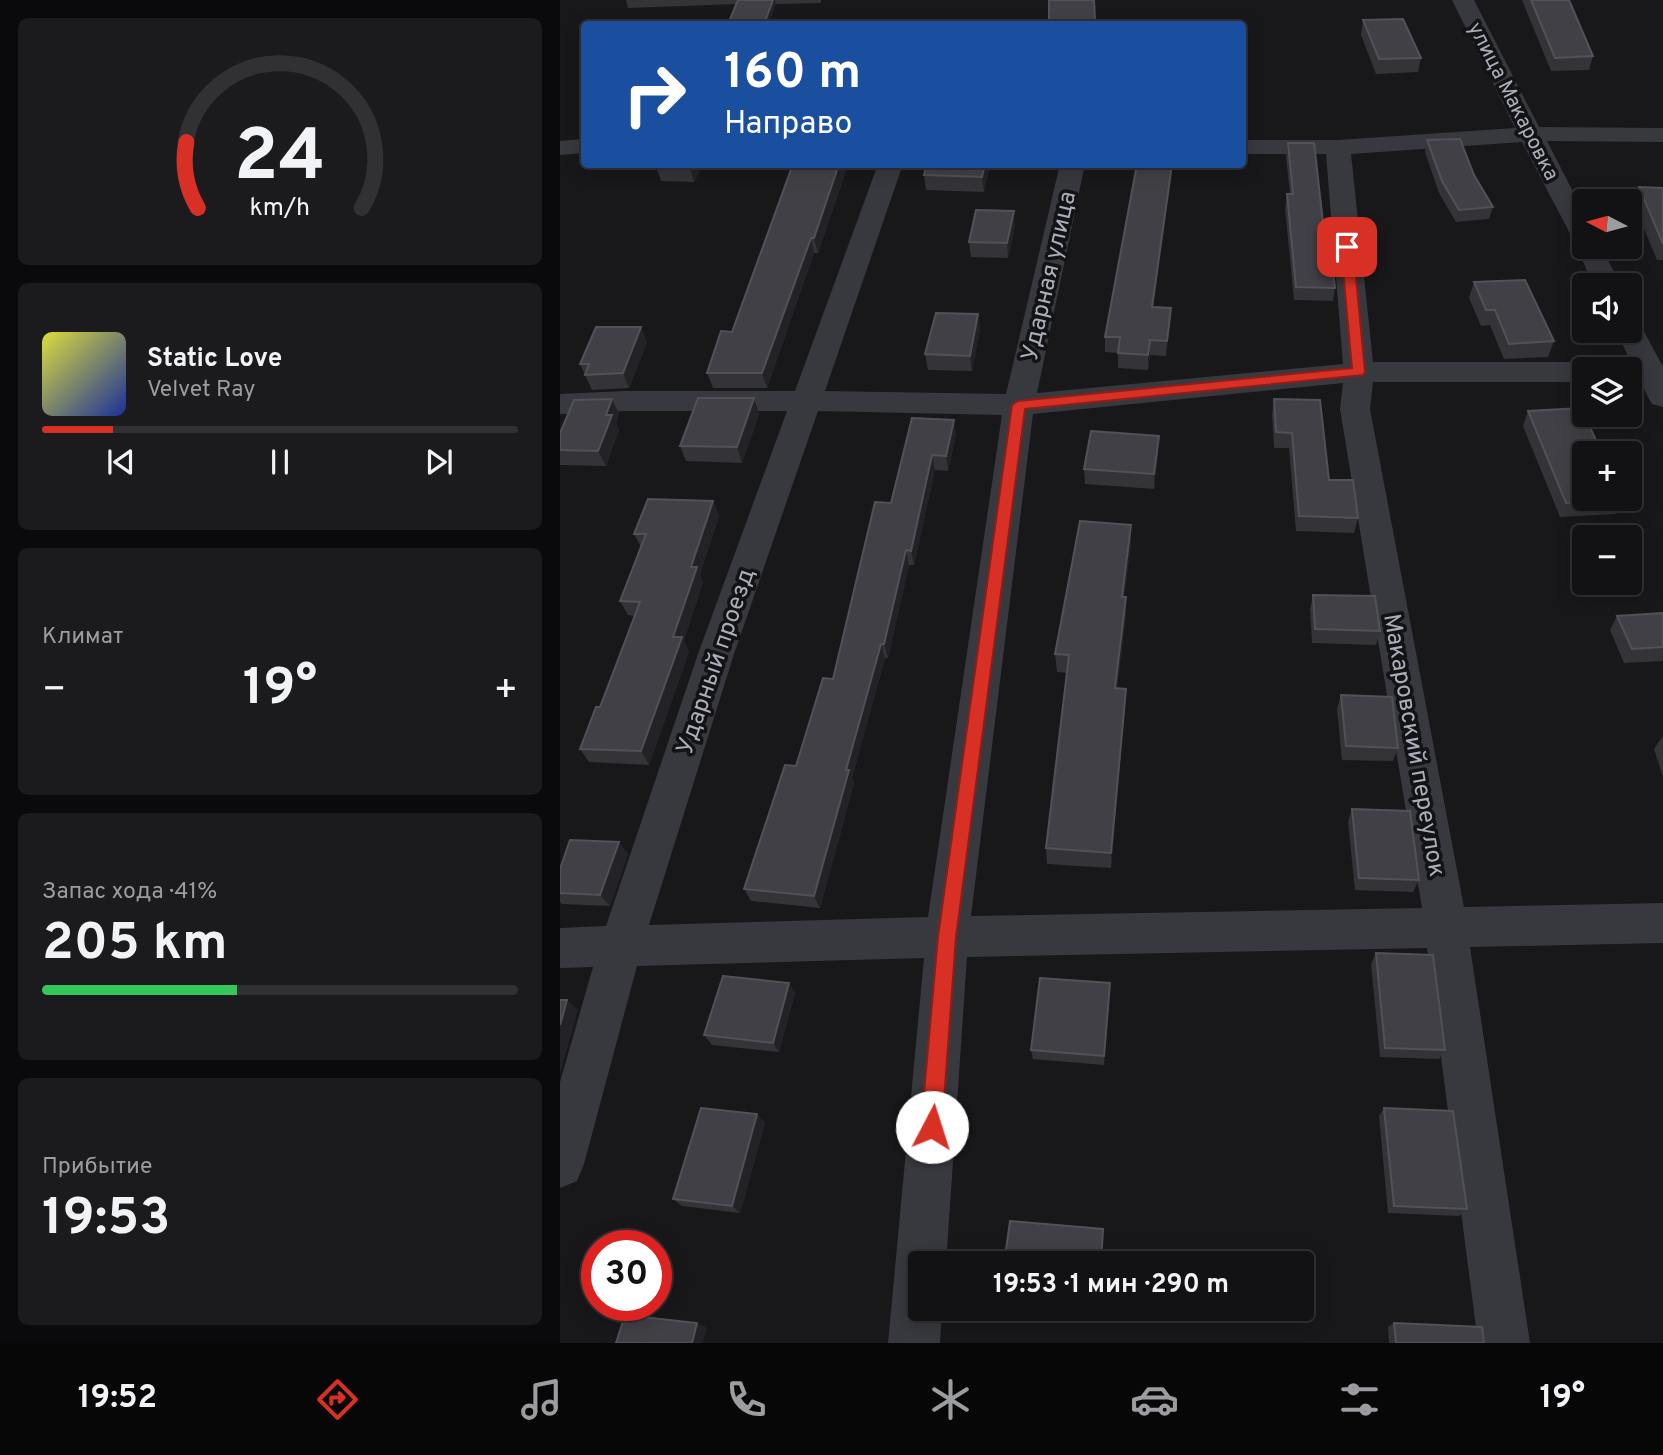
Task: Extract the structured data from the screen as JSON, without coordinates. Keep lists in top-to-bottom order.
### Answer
{
  "streets": {
    "street": [
      "улица Макаровка",
      "Ударная улица",
      "Ударный проезд",
      "Макаровский переулок"
    ]
  },
  "north": "left",
  "page": {
    "turn": ["160 m", "Направо"],
    "map_buttons": ["+", "−"],
    "song": ["Static Love", "Velvet Ray"],
    "tile": [
      "Климат",
      ["Запас хода · 41%", "205 km"],
      ["Прибытие", "19:53"]
    ],
    "heat": ["−", "19°", "+"],
    "limit": "30",
    "trip": "19:53 · 1 мин · 290 m",
    "tabs": ["19:52", "19°"],
    "gauge": ["24", "km/h"]
  }
}
